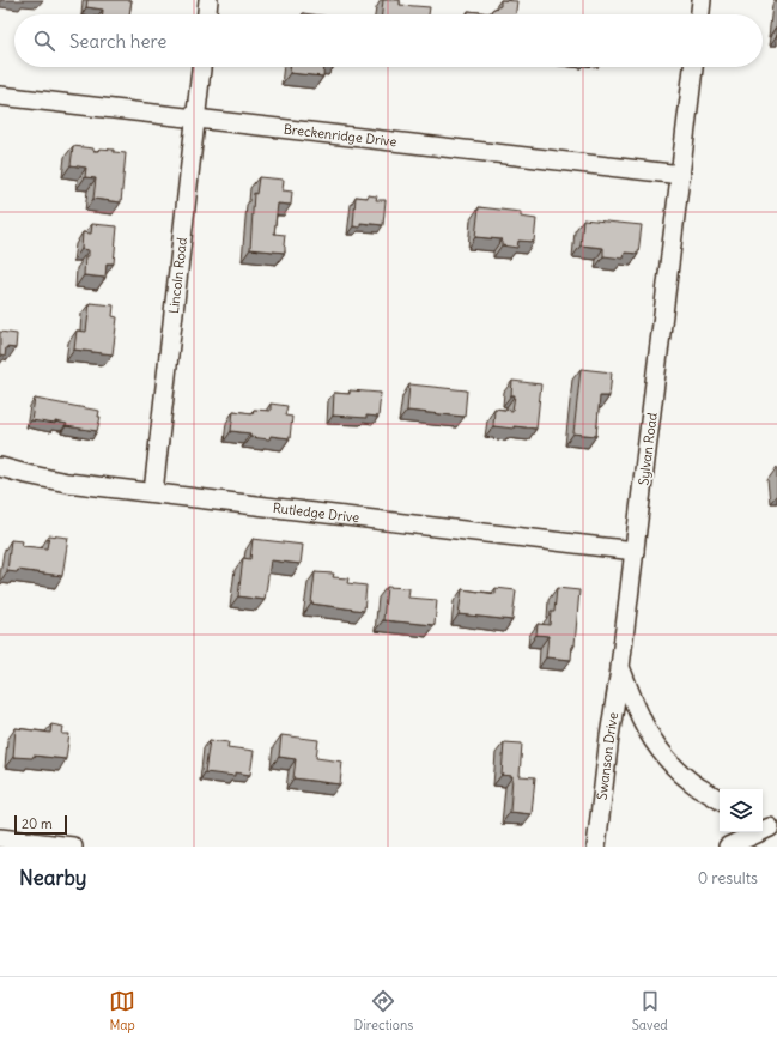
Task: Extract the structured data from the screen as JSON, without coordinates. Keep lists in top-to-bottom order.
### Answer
{
  "streets": {
    "street": [
      "Breckenridge Drive",
      "Lincoln Road",
      "Sylvan Road",
      "Rutledge Drive",
      "Swanson Drive"
    ]
  },
  "crossings": [
    ["Breckenridge Drive", "Lincoln Road"],
    ["Breckenridge Drive", "Sylvan Road"],
    ["Lincoln Road", "Rutledge Drive"],
    ["Sylvan Road", "Rutledge Drive"],
    ["Sylvan Road", "Swanson Drive"]
  ],
  "scale_bar": "20 m",
  "page": {
    "search": "Search here",
    "scale": "20 m",
    "heading": ["Nearby", "0 results"],
    "nav": ["Map", "Directions", "Saved"]
  }
}
